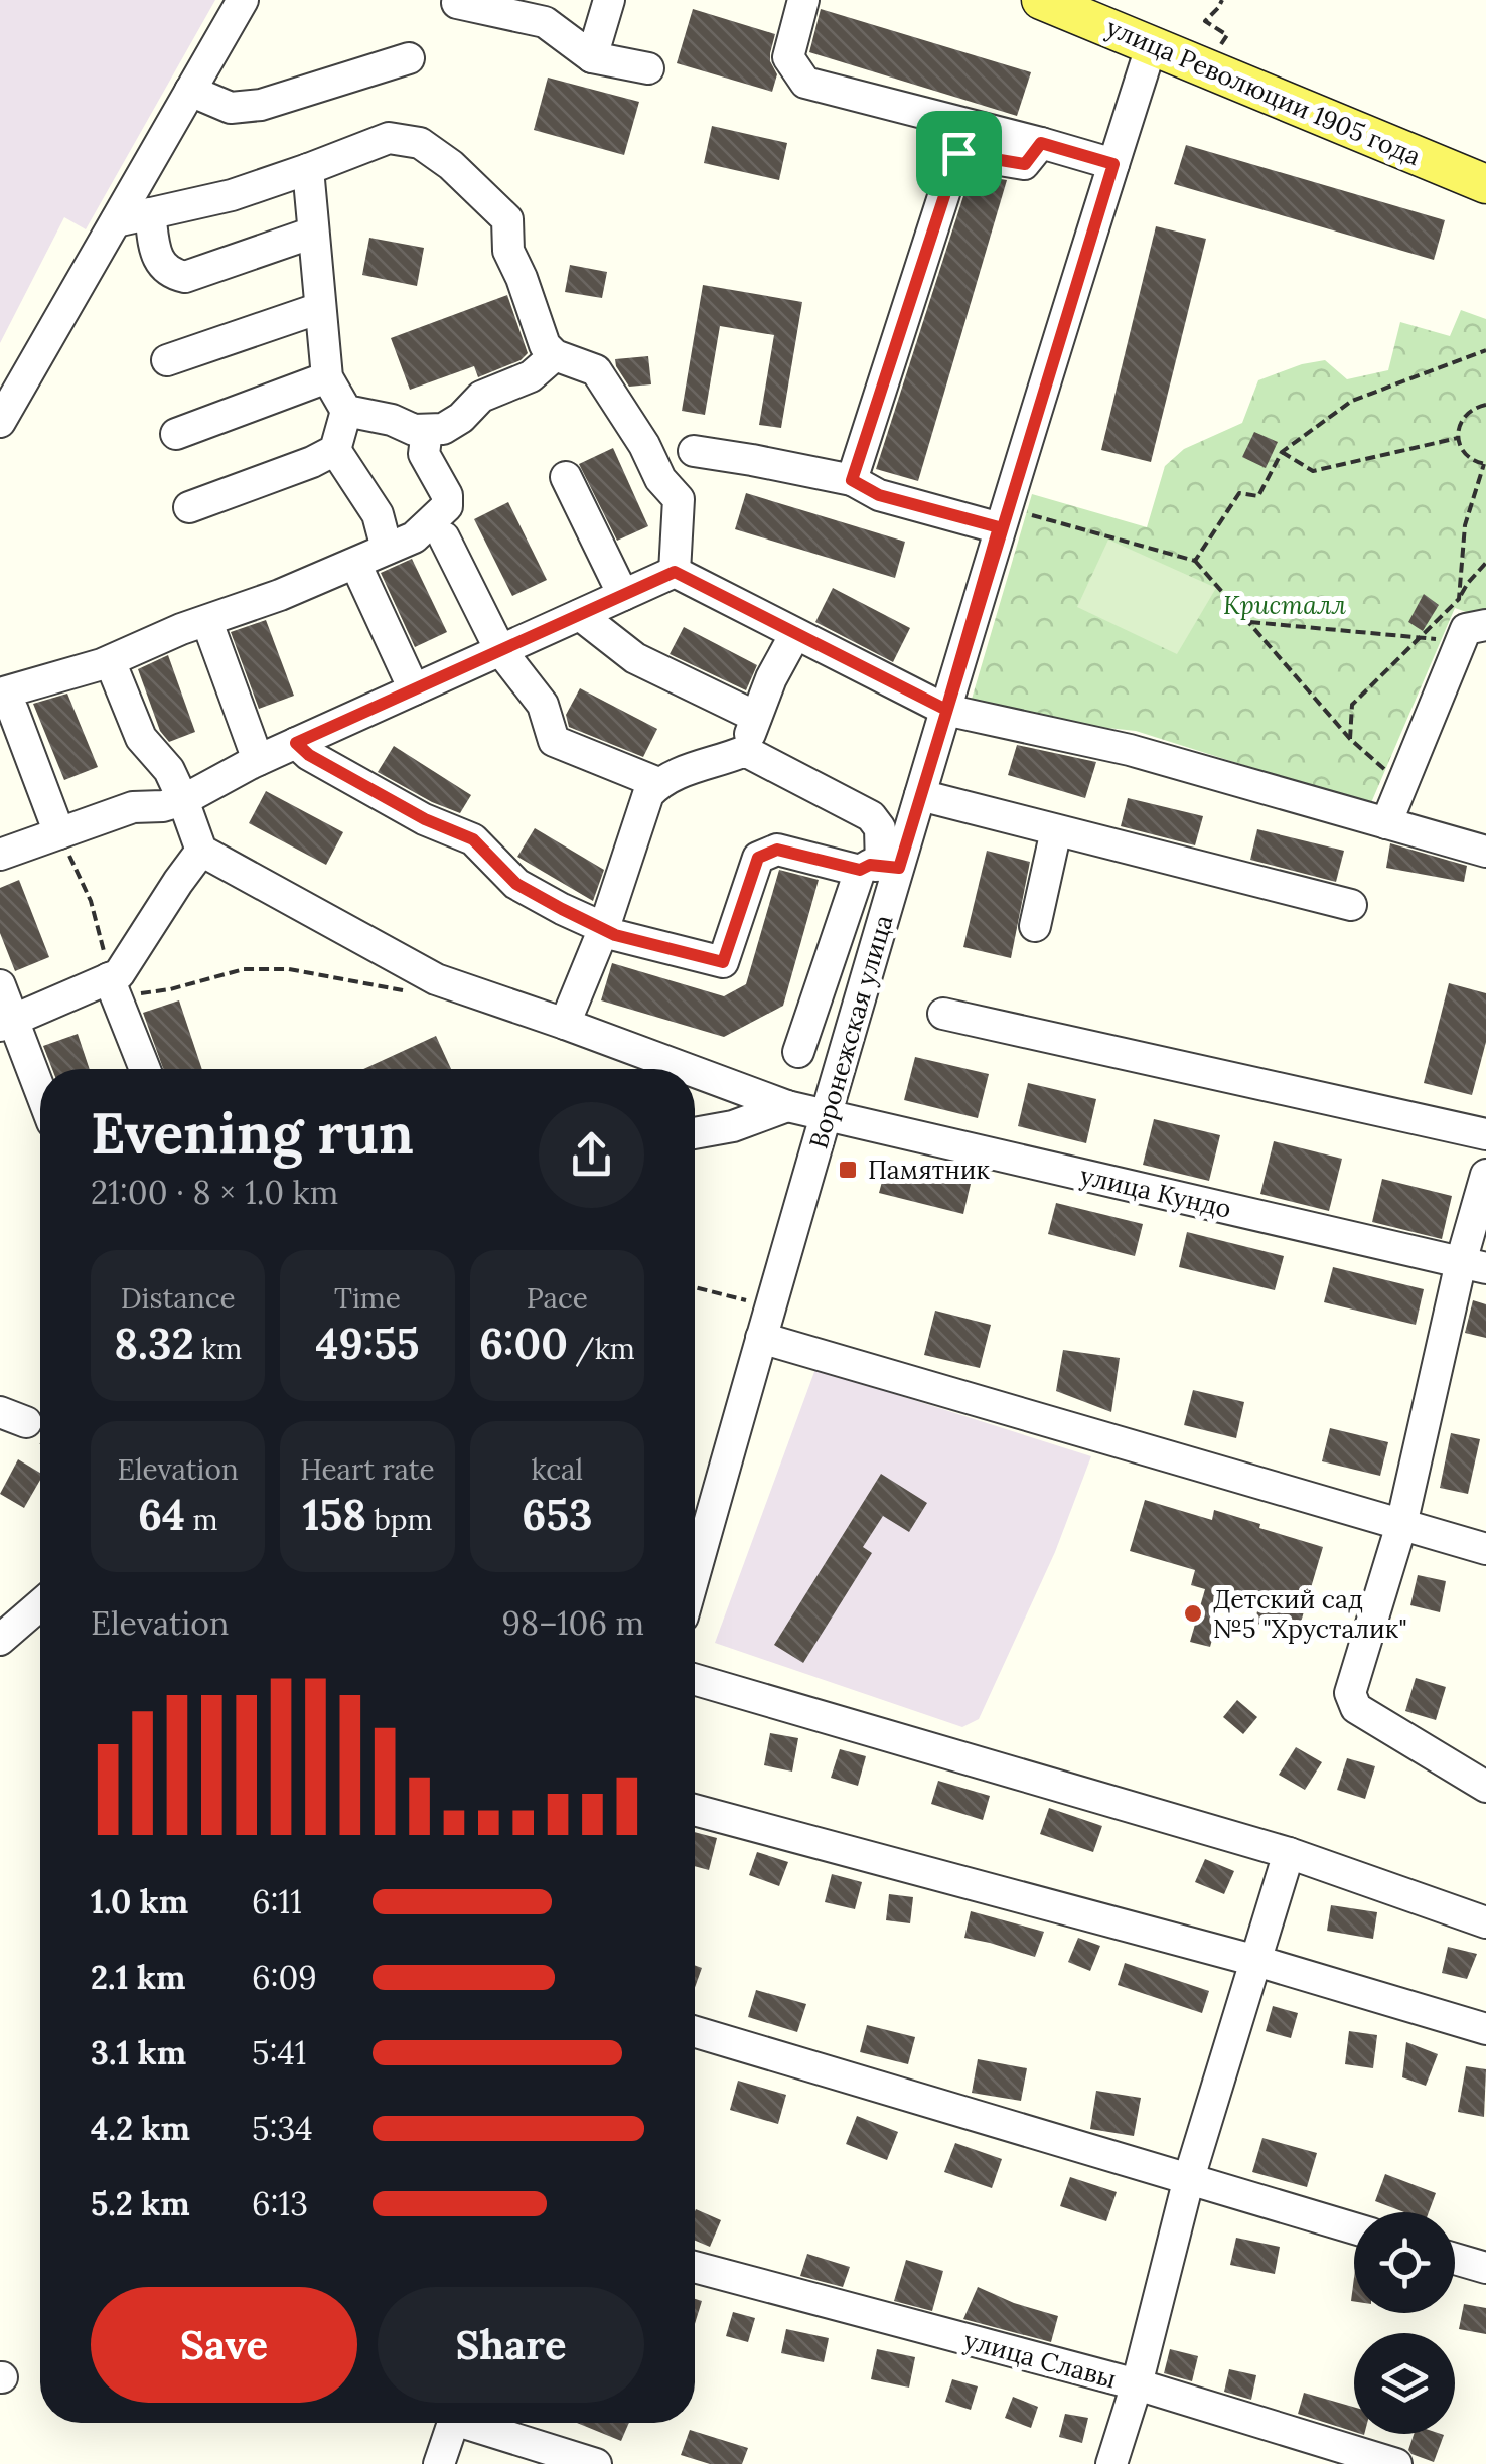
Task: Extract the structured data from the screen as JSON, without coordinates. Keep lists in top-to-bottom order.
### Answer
{
  "streets": {
    "main road": ["улица Революции 1905 года"],
    "street": ["Воронежская улица", "улица Кундо", "улица Славы"]
  },
  "crossings": [
    ["улица Революции 1905 года", "Воронежская улица"],
    ["Воронежская улица", "улица Кундо"]
  ],
  "parks": ["Кристалл"],
  "places": {
    "transit": ["Памятник"],
    "other": ["Детский сад №5 \"Хрусталик\""]
  },
  "page": {
    "heading": ["Evening run", "21:00 · 8 × 1.0 km"],
    "stats": [
      ["Distance", "8.32 km"],
      ["Time", "49:55"],
      ["Pace", "6:00 /km"],
      ["Elevation", "64 m"],
      ["Heart rate", "158 bpm"],
      ["kcal", "653"]
    ],
    "chart": ["Elevation", "98–106 m"],
    "list": [
      {
        "name": "1.0 km",
        "note": "6:11"
      },
      {
        "name": "2.1 km",
        "note": "6:09"
      },
      {
        "name": "3.1 km",
        "note": "5:41"
      },
      {
        "name": "4.2 km",
        "note": "5:34"
      },
      {
        "name": "5.2 km",
        "note": "6:13"
      }
    ],
    "buttons": ["Save", "Share"]
  }
}
